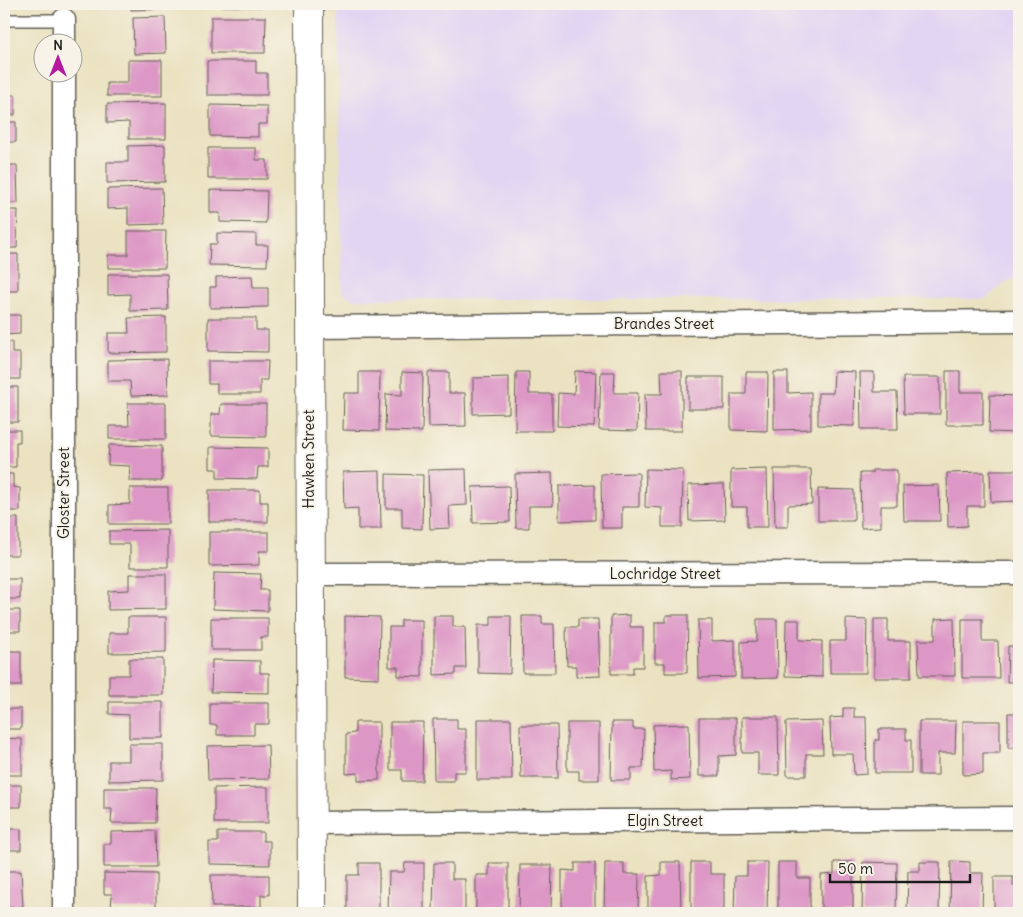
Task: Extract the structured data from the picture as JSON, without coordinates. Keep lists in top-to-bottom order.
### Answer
{
  "streets": {
    "street": [
      "Brandes Street",
      "Hawken Street",
      "Gloster Street",
      "Lochridge Street",
      "Elgin Street"
    ]
  },
  "crossings": [
    ["Brandes Street", "Hawken Street"],
    ["Hawken Street", "Lochridge Street"],
    ["Hawken Street", "Elgin Street"]
  ],
  "scale_bar": "50 m",
  "north": "top"
}
